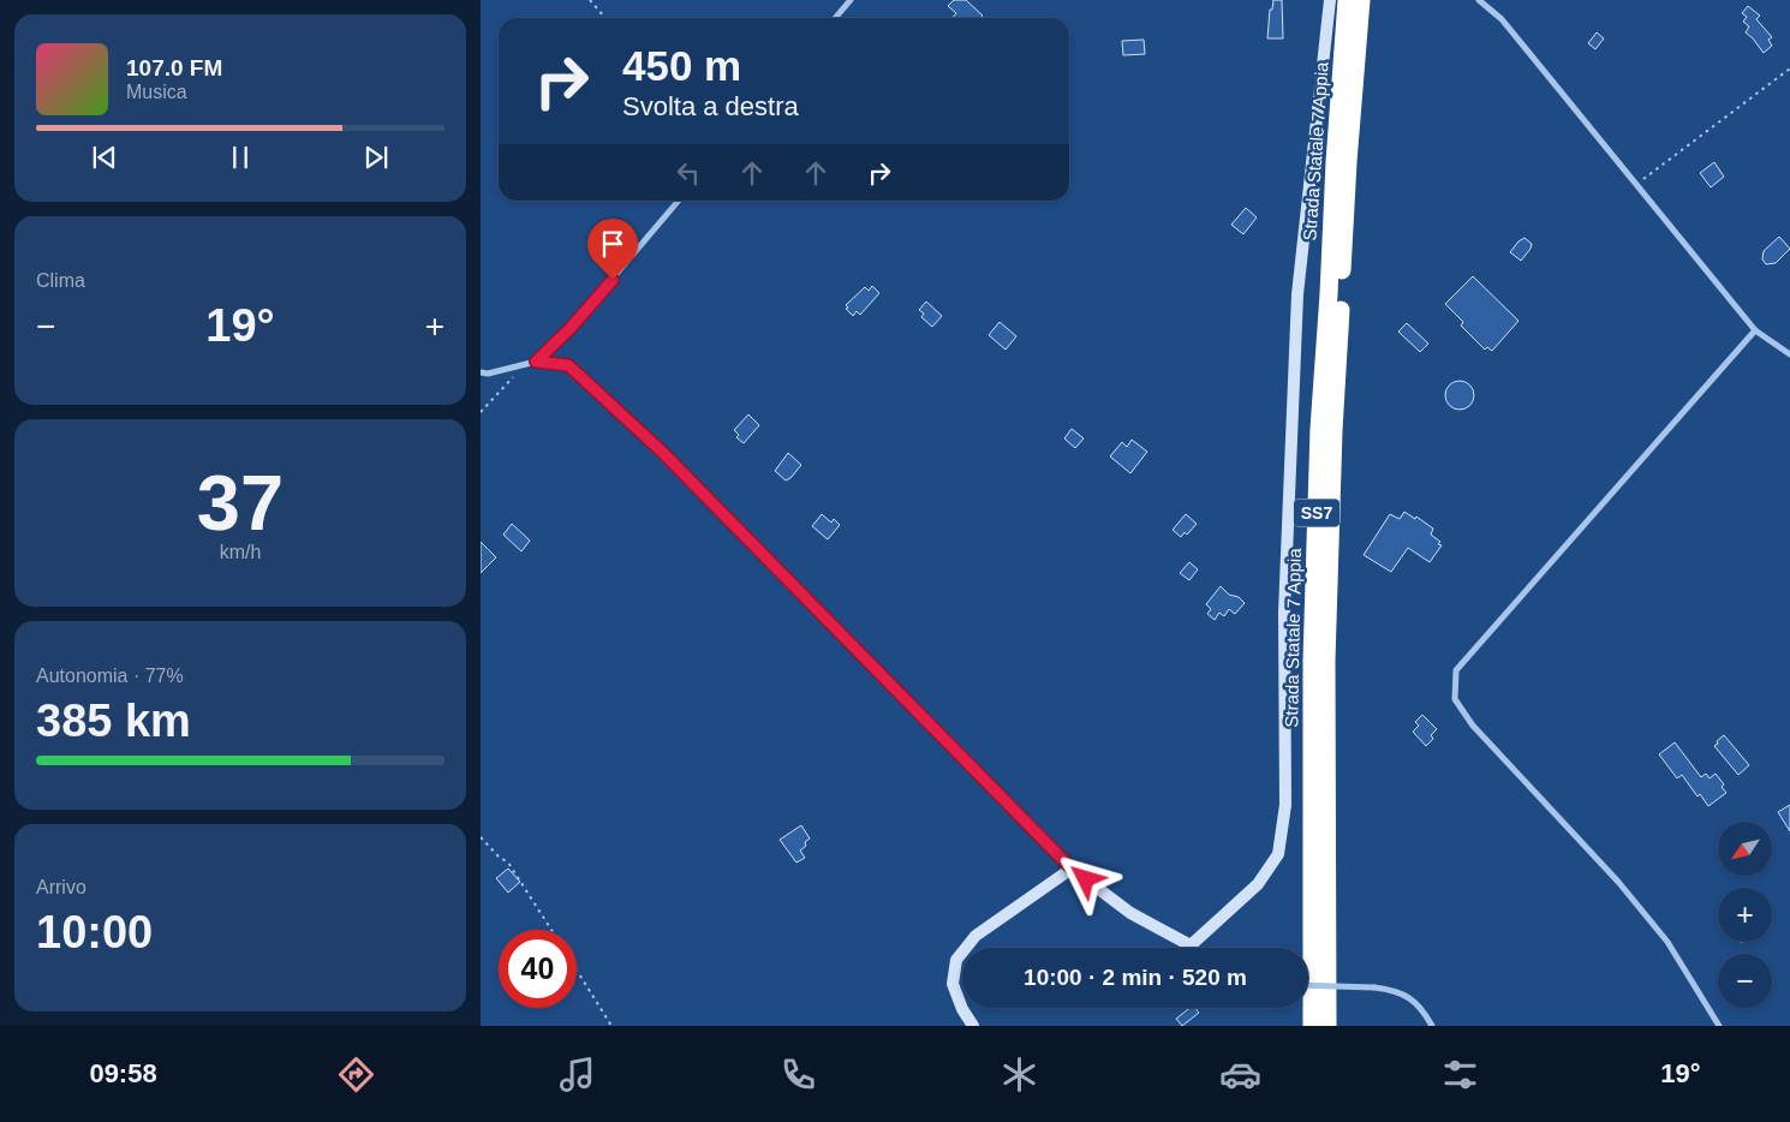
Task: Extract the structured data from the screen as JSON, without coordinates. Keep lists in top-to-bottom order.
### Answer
{
  "streets": {
    "highway": ["Strada Statale 7 Appia", "SS7"]
  },
  "north": "bottom left",
  "page": {
    "turn": ["450 m", "Svolta a destra"],
    "song": ["107.0 FM", "Musica"],
    "tile": [
      "Clima",
      ["37", "km/h"],
      ["Autonomia · 77%", "385 km"],
      ["Arrivo", "10:00"]
    ],
    "heat": ["−", "19°", "+"],
    "map_buttons": ["+", "−"],
    "limit": "40",
    "trip": "10:00 · 2 min · 520 m",
    "tabs": ["09:58", "19°"]
  }
}
